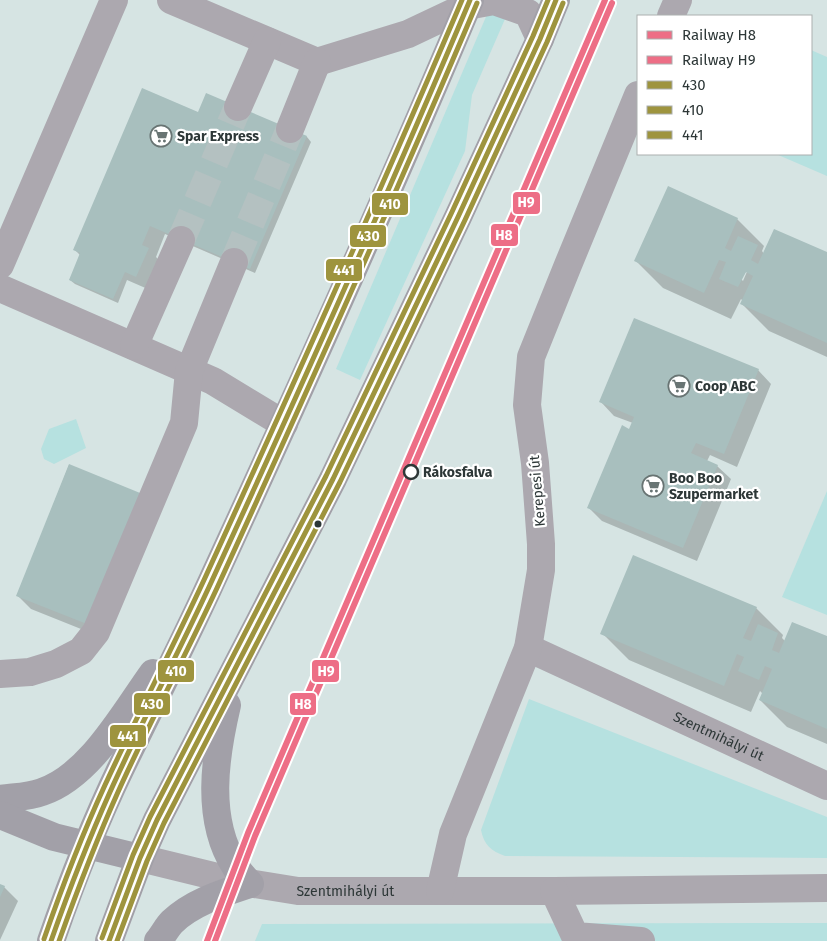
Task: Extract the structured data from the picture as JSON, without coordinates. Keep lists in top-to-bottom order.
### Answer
{
  "streets": {
    "street": ["Kerepesi út", "Szentmihályi út"]
  },
  "crossings": [
    ["Kerepesi út", "Szentmihályi út"]
  ],
  "places": {
    "supermarket": ["Spar Express", "Coop ABC", "Boo Boo Szupermarket"],
    "other": ["Rákosfalva"]
  },
  "lines": [
    "rail line H8",
    "transit line 430",
    "transit line 441",
    "rail line H9",
    "transit line 410"
  ],
  "legend": [
    "Railway H8",
    "Railway H9",
    "430",
    "410",
    "441"
  ]
}
